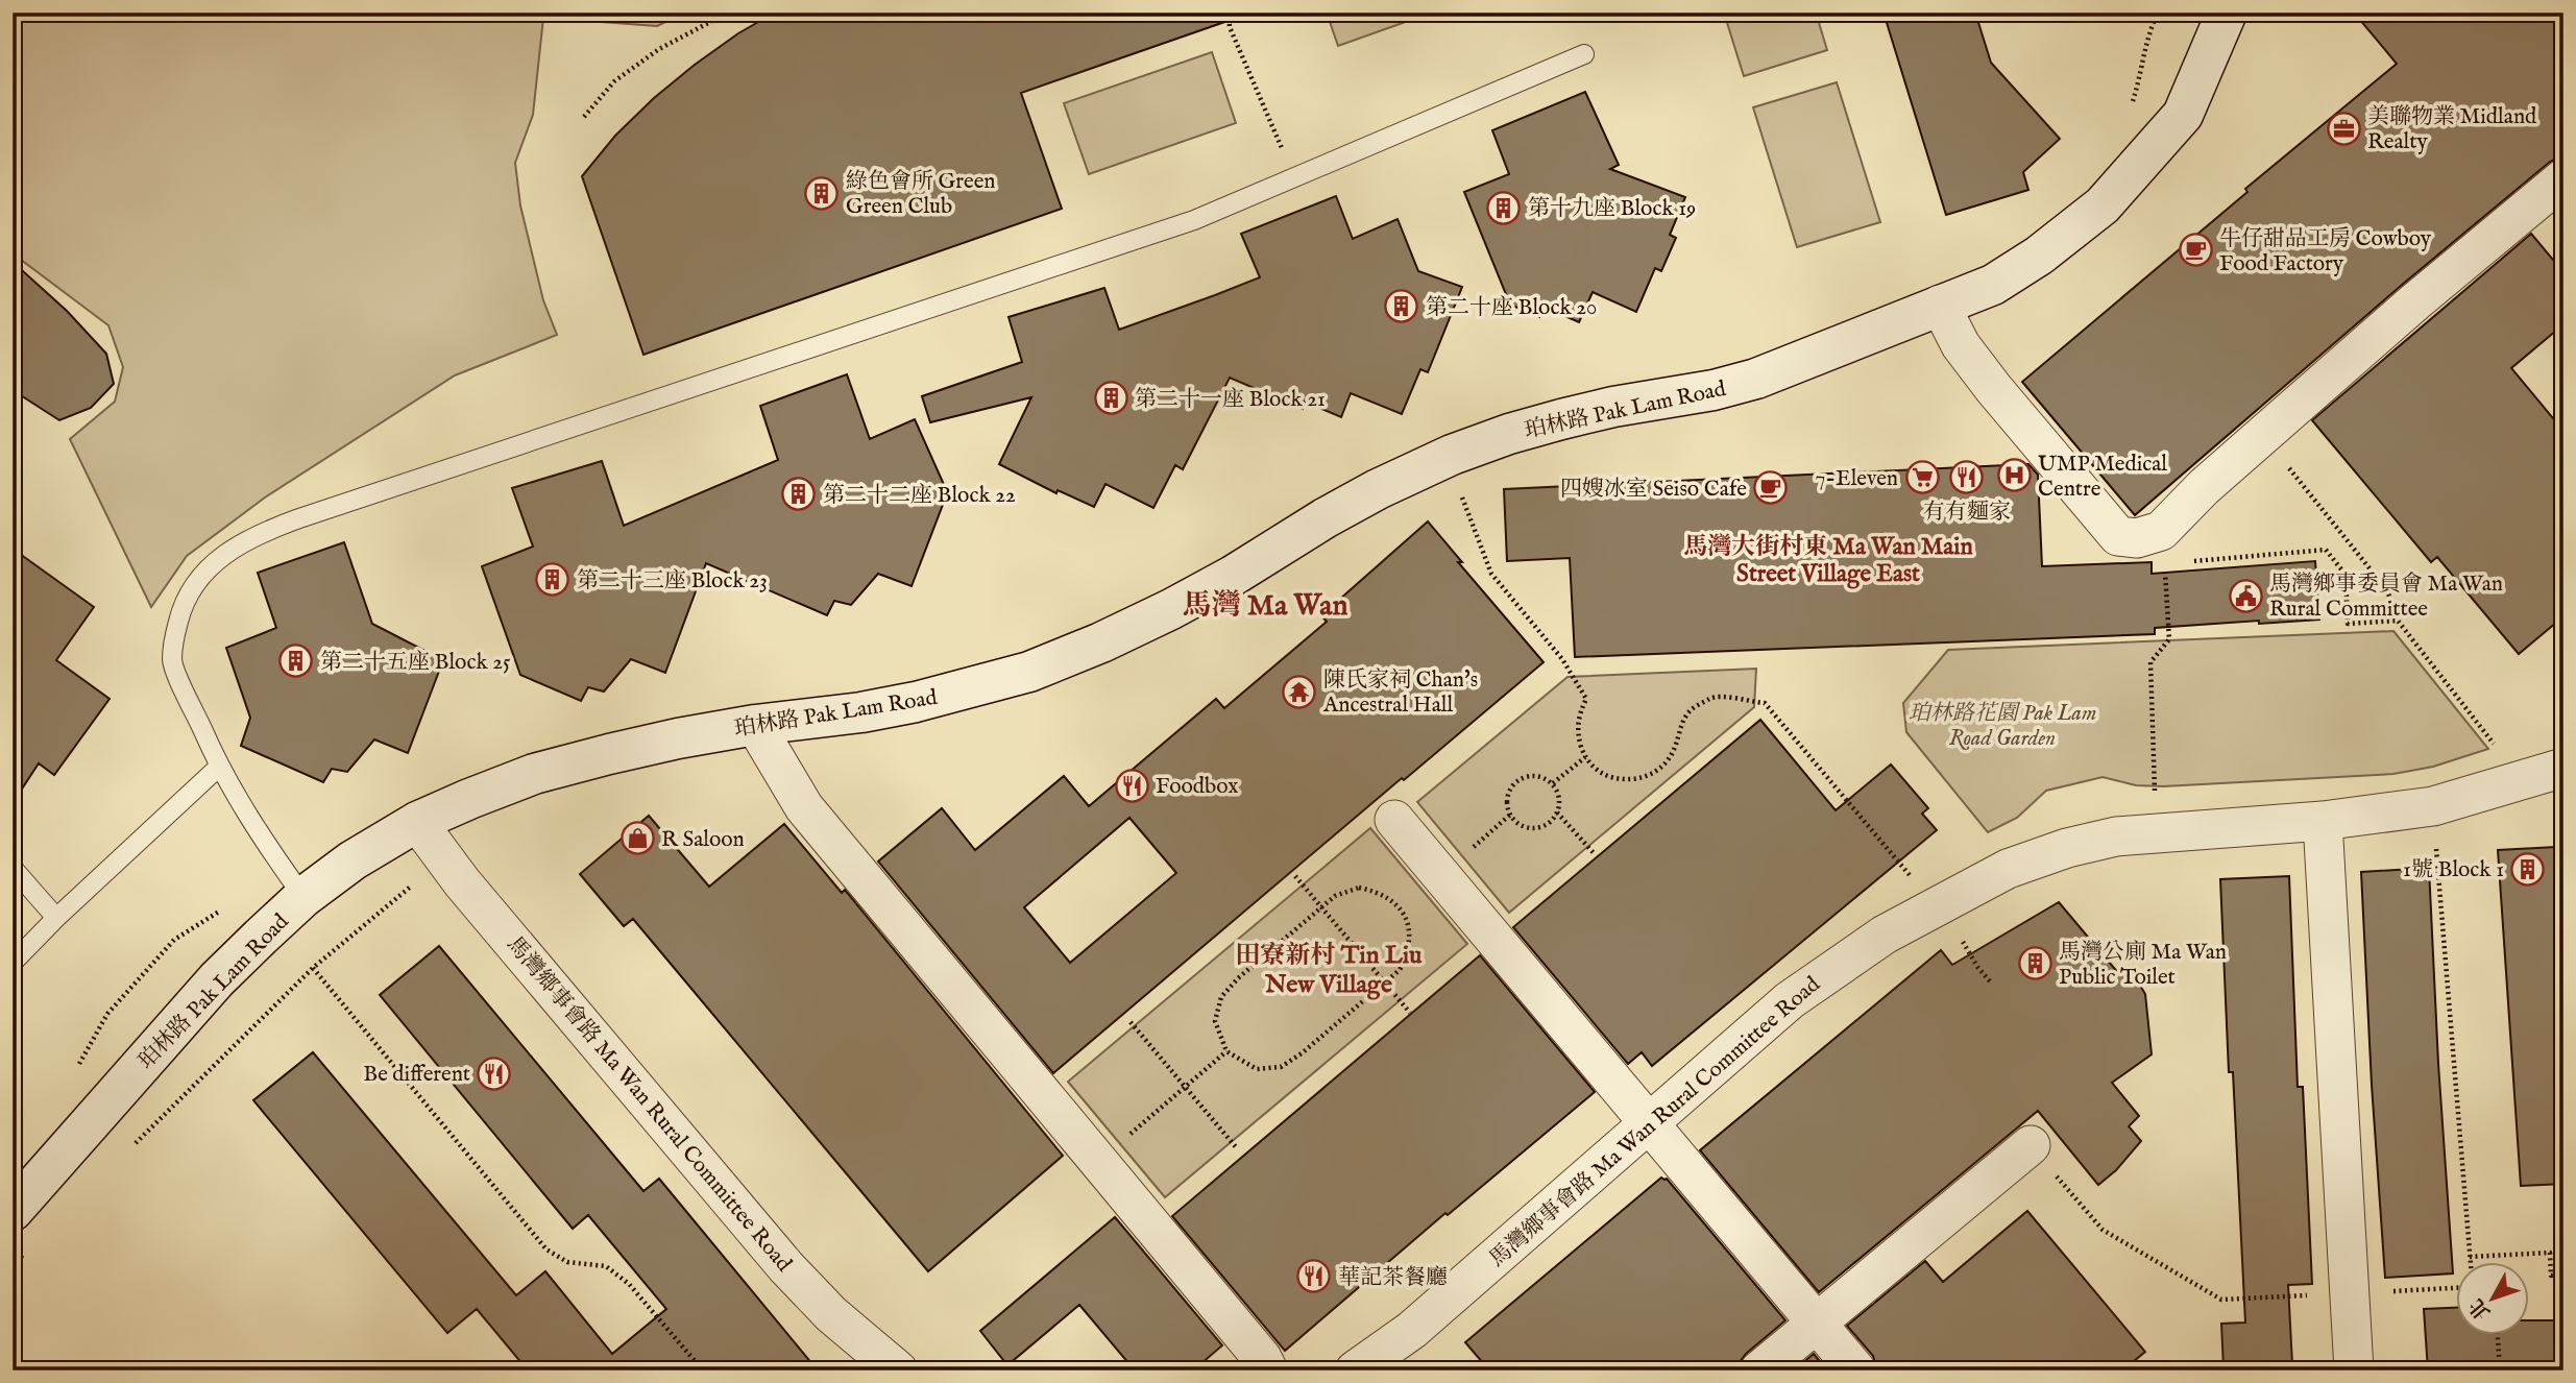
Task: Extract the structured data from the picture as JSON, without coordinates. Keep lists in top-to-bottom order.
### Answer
{
  "streets": {
    "street": ["珀林路 Pak Lam Road", "馬灣鄉事會路 Ma Wan Rural Committee Road"]
  },
  "crossings": [
    ["珀林路 Pak Lam Road", "馬灣鄉事會路 Ma Wan Rural Committee Road"]
  ],
  "districts": ["馬灣大街村東 Ma Wan Main Street Village East", "馬灣 Ma Wan", "田寮新村 Tin Liu New Village"],
  "parks": ["珀林路花園 Pak Lam Road Garden"],
  "places": {
    "office": ["美聯物業 Midland Realty"],
    "building": [
      "綠色會所 Green Green Club",
      "第十九座 Block 19",
      "第二十座 Block 20",
      "第二十一座 Block 21",
      "第二十二座 Block 22",
      "第二十三座 Block 23",
      "第二十五座 Block 25",
      "1號 Block 1",
      "馬灣公廁 Ma Wan Public Toilet"
    ],
    "cafe": ["牛仔甜品工房 Cowboy Food Factory", "四嫂冰室 Seiso Cafe"],
    "hospital": ["UMP Medical Centre"],
    "supermarket": ["7-Eleven"],
    "restaurant": [
      "有有麵家",
      "Foodbox",
      "Be different",
      "華記茶餐廳"
    ],
    "public building": ["馬灣鄉事委員會 Ma Wan Rural Committee"],
    "temple": ["陳氏家祠 Chan's Ancestral Hall"],
    "shop": ["R Saloon"]
  },
  "north": "bottom left"
}
